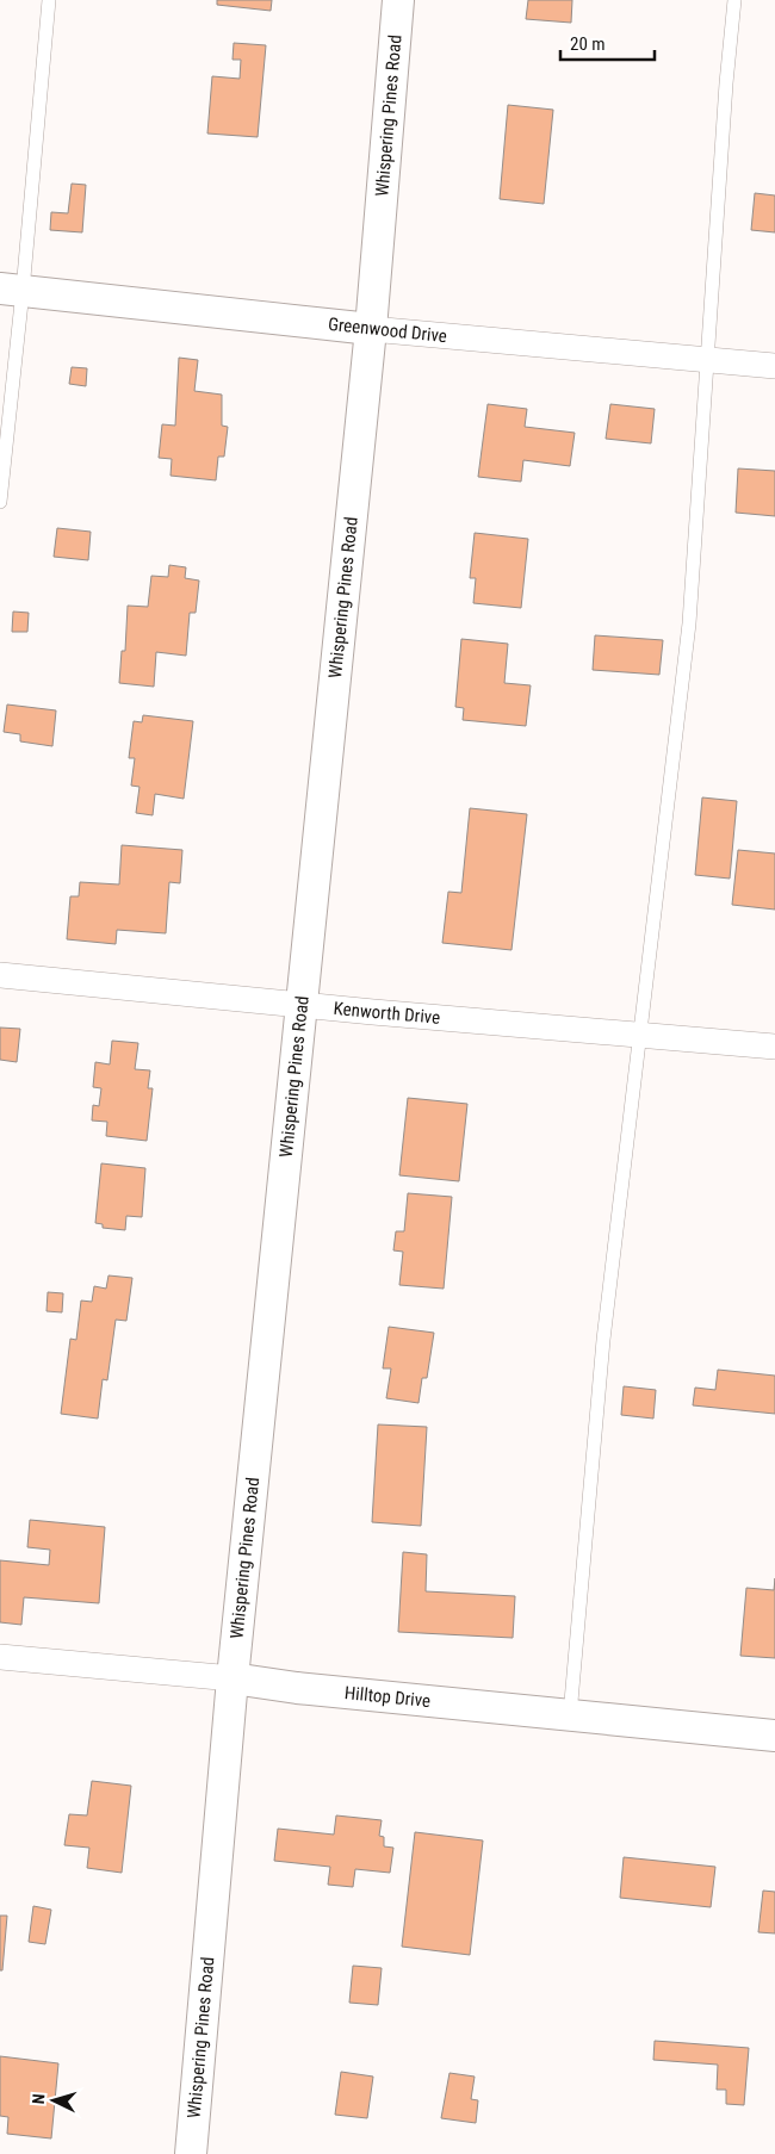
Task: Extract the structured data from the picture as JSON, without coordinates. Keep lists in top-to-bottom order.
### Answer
{
  "streets": {
    "street": [
      "Whispering Pines Road",
      "Greenwood Drive",
      "Kenworth Drive",
      "Hilltop Drive"
    ]
  },
  "crossings": [
    ["Whispering Pines Road", "Greenwood Drive"],
    ["Whispering Pines Road", "Kenworth Drive"],
    ["Whispering Pines Road", "Hilltop Drive"]
  ],
  "scale_bar": "20 m",
  "north": "left"
}
